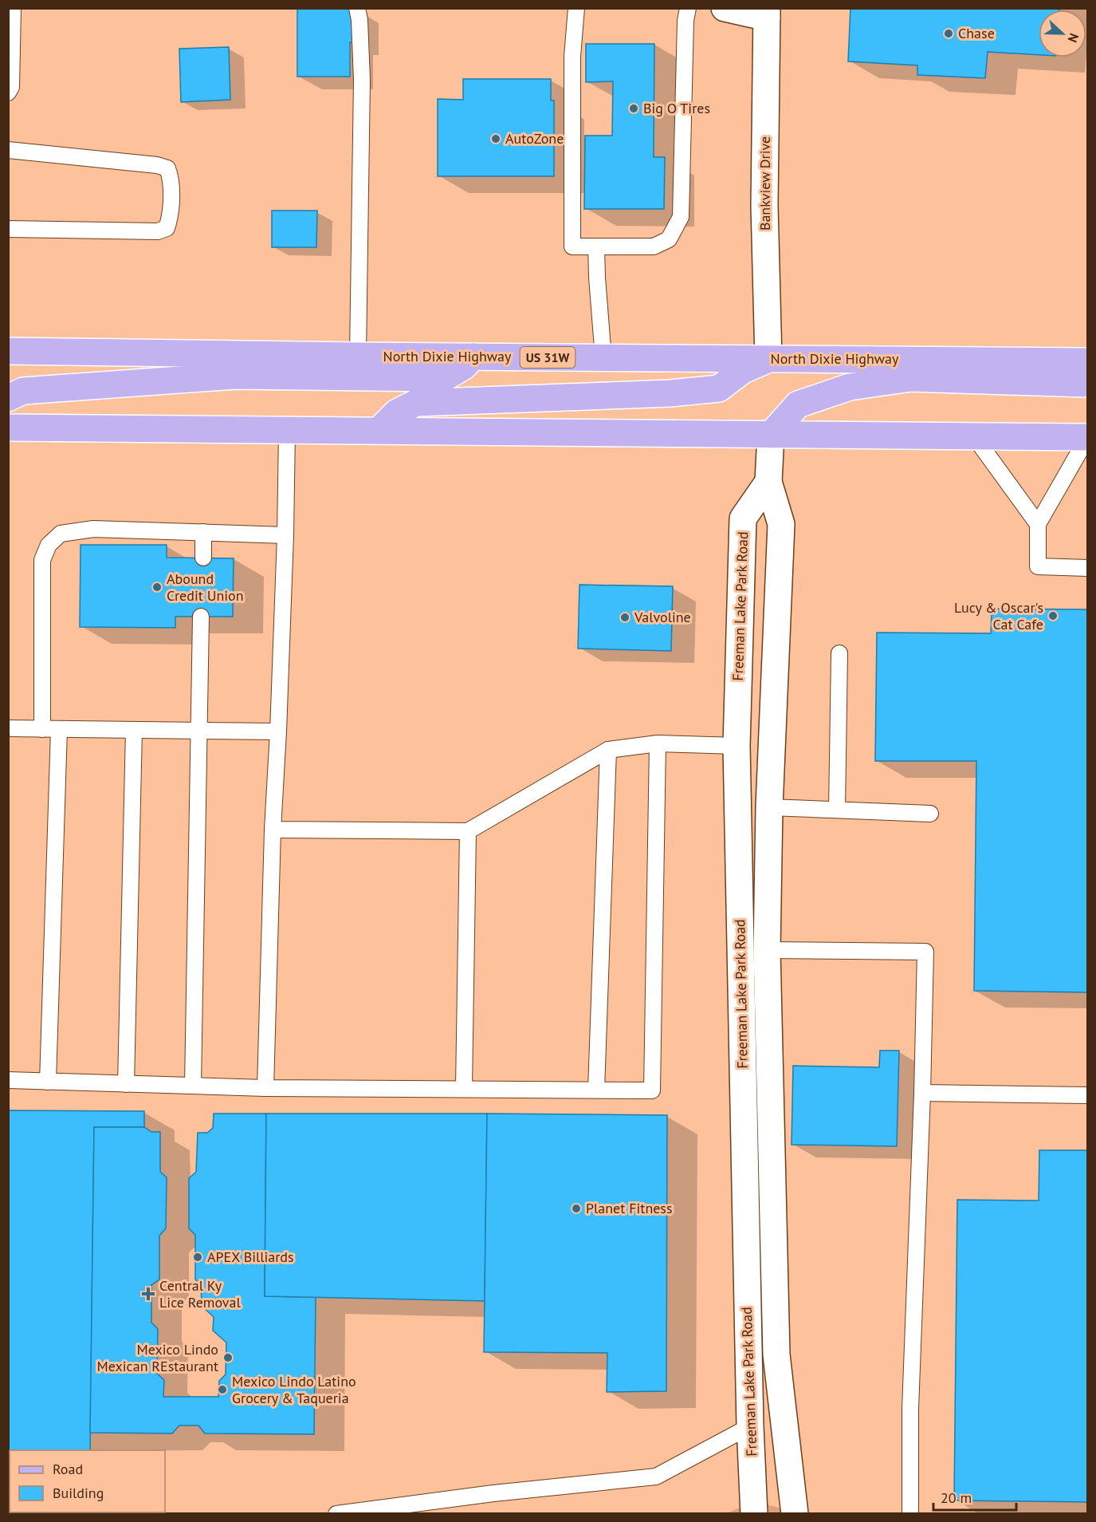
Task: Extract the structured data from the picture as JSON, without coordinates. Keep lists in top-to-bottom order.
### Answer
{
  "streets": {
    "main road": ["North Dixie Highway", "US 31W"],
    "street": ["Bankview Drive", "Freeman Lake Park Road"]
  },
  "crossings": [
    ["Bankview Drive", "North Dixie Highway"]
  ],
  "places": {
    "other": [
      "Chase",
      "Big O Tires",
      "AutoZone",
      "Abound Credit Union",
      "Lucy & Oscar's Cat Cafe",
      "Valvoline",
      "Planet Fitness",
      "APEX Billiards",
      "Mexico Lindo Mexican REstaurant",
      "Mexico Lindo Latino Grocery & Taqueria"
    ],
    "health": ["Central Ky Lice Removal"]
  },
  "legend": ["Road", "Building"],
  "scale_bar": "20 m",
  "north": "right"
}
